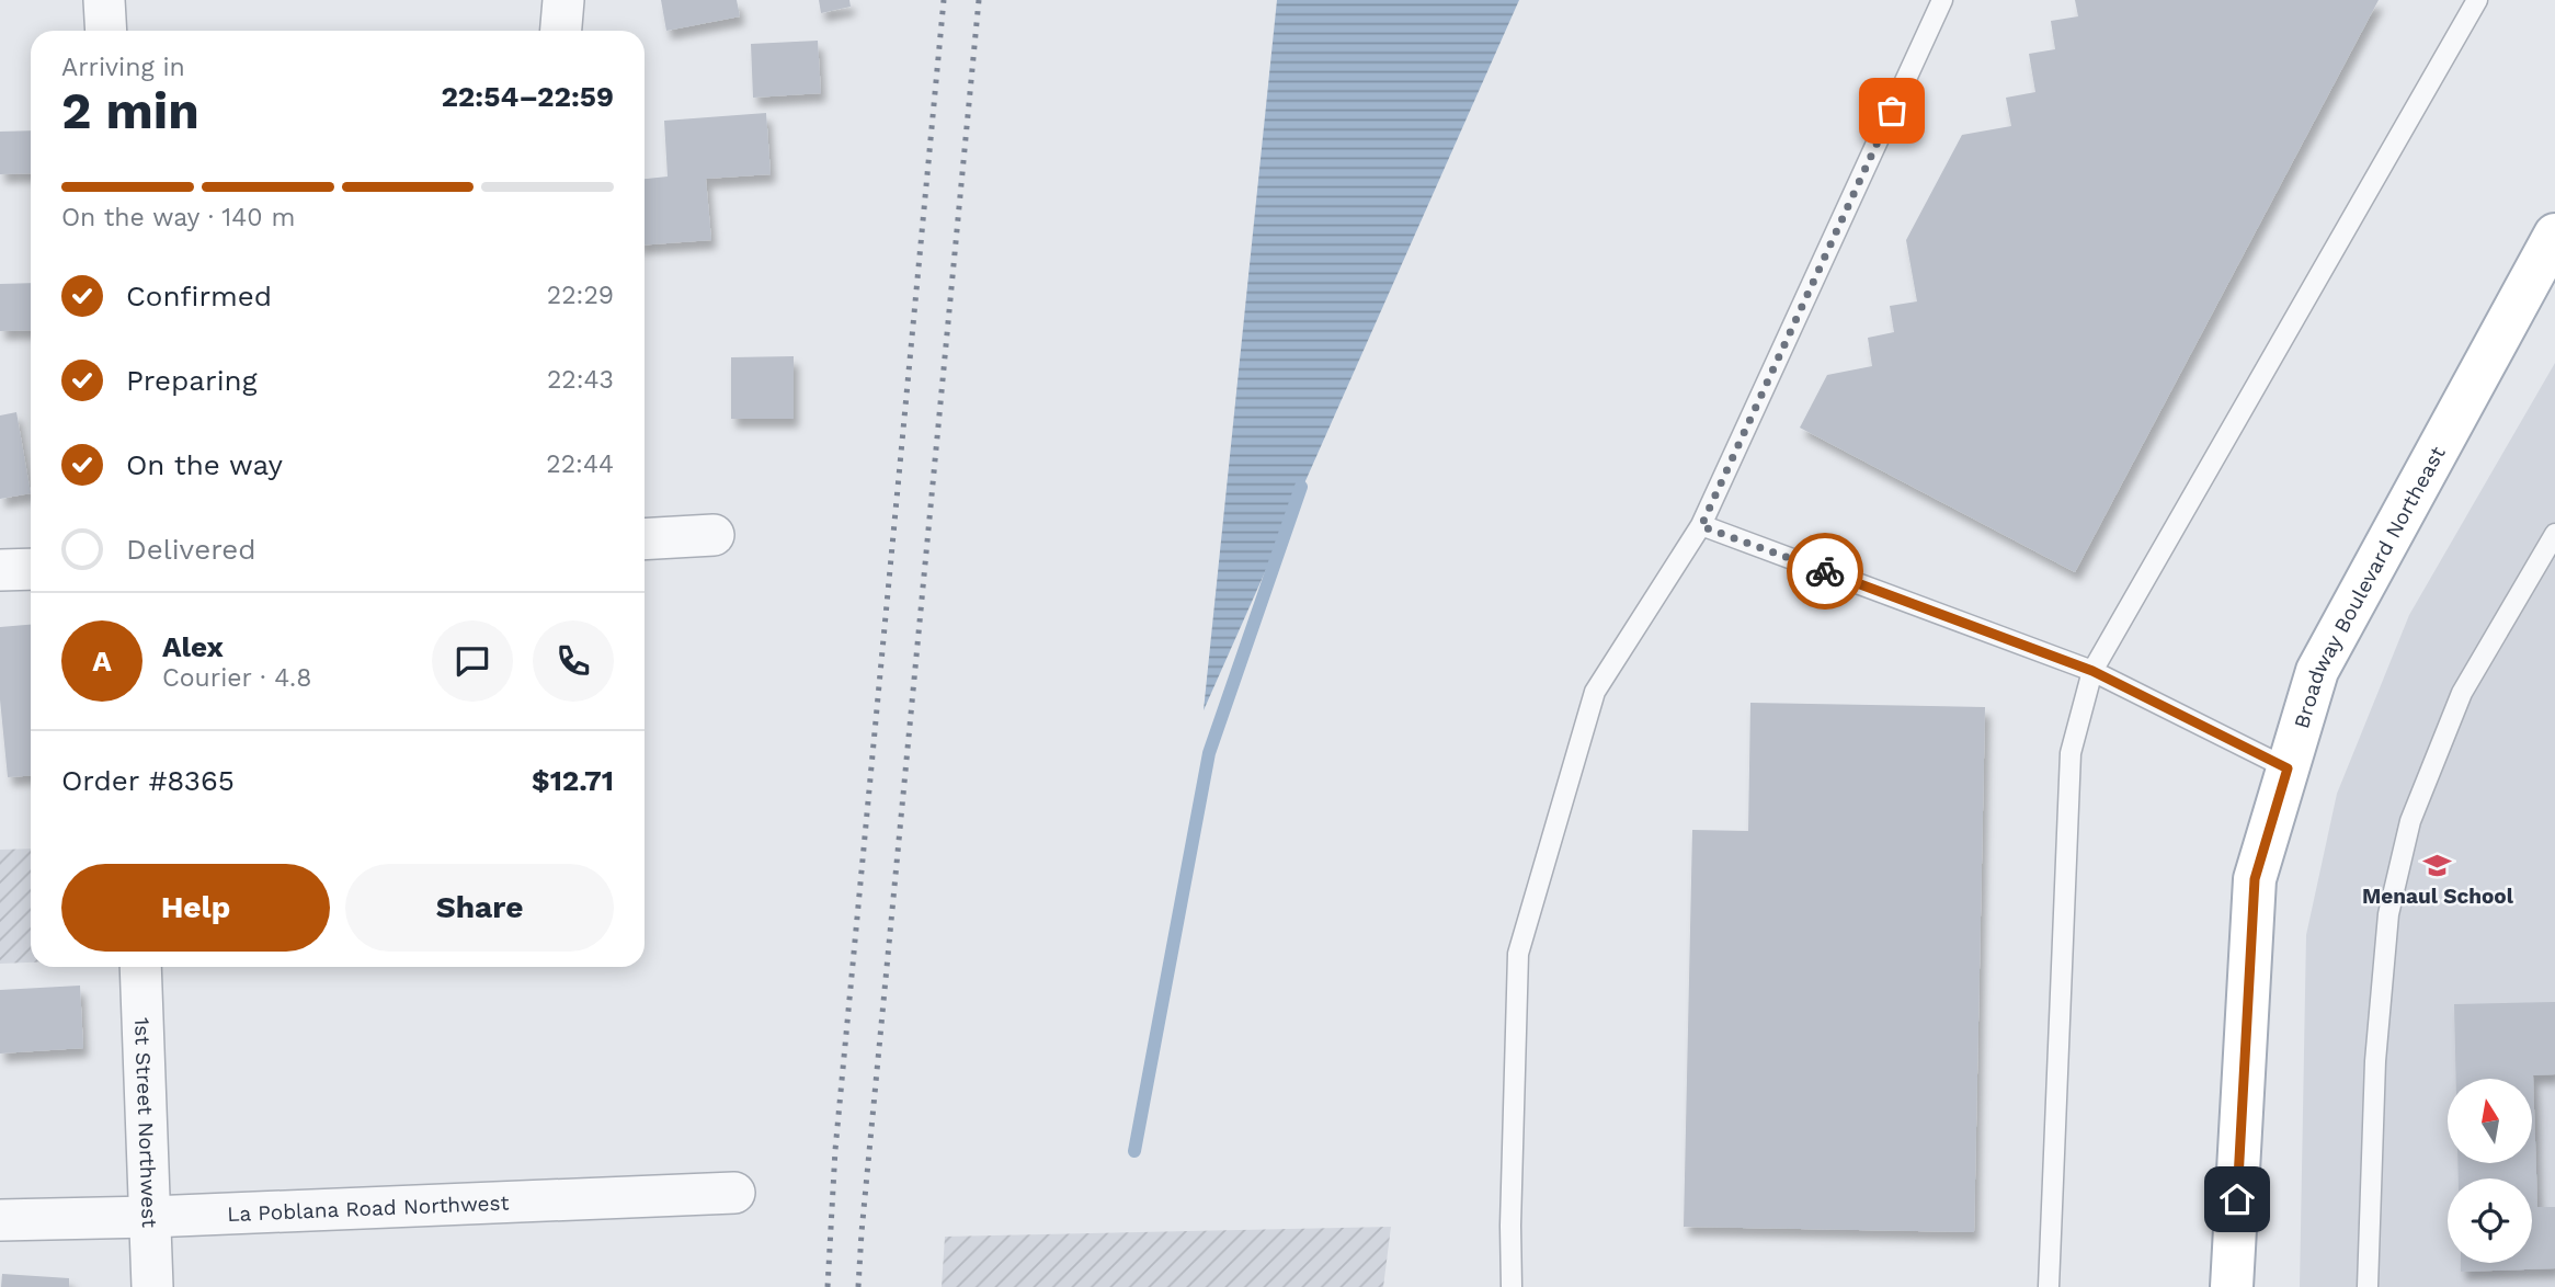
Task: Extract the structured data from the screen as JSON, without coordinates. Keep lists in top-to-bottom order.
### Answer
{
  "streets": {
    "main road": ["Broadway Boulevard Northeast"],
    "street": ["1st Street Northwest", "La Poblana Road Northwest"]
  },
  "crossings": [
    ["1st Street Northwest", "La Poblana Road Northwest"]
  ],
  "places": {
    "school or university": ["Menaul School"]
  },
  "north": "top",
  "page": {
    "heading": ["2 min", "Arriving in", "22:54–22:59"],
    "panel": [
      "Alex",
      "Courier · 4.8",
      "Order #8365",
      "$12.71"
    ],
    "bar": "On the way · 140 m",
    "list": [
      ["Confirmed", "22:29"],
      ["Preparing", "22:43"],
      ["On the way", "22:44"],
      "Delivered"
    ],
    "round": "A",
    "buttons": ["Help", "Share"]
  }
}
